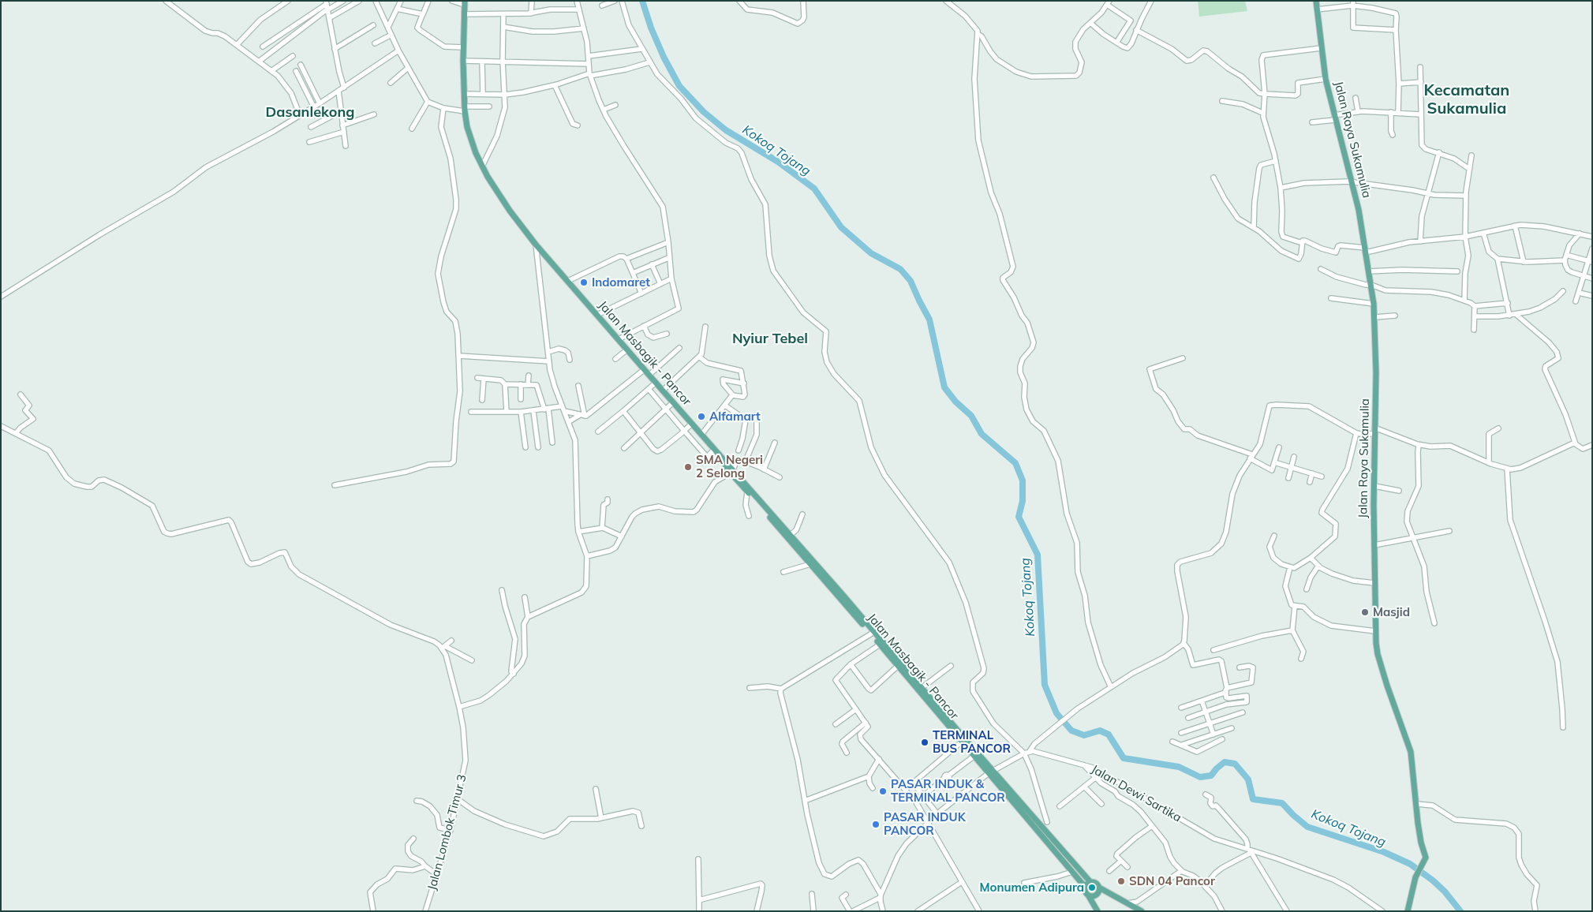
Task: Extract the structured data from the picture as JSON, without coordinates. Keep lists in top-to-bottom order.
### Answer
{
  "streets": {
    "main road": ["Jalan Raya Sukamulia", "Jalan Masbagik - Pancor"],
    "street": ["Jalan Dewi Sartika", "Jalan Lombok Timur 3"]
  },
  "districts": ["Kecamatan Sukamulia", "Dasanlekong", "Nyiur Tebel"],
  "water": ["Kokoq Tojang"],
  "places": [
    "Indomaret",
    "Alfamart",
    "SMA Negeri 2 Selong",
    "Masjid",
    "TERMINAL BUS PANCOR",
    "PASAR INDUK & TERMINAL PANCOR",
    "PASAR INDUK PANCOR",
    "SDN 04 Pancor",
    "Monumen Adipura"
  ]
}
